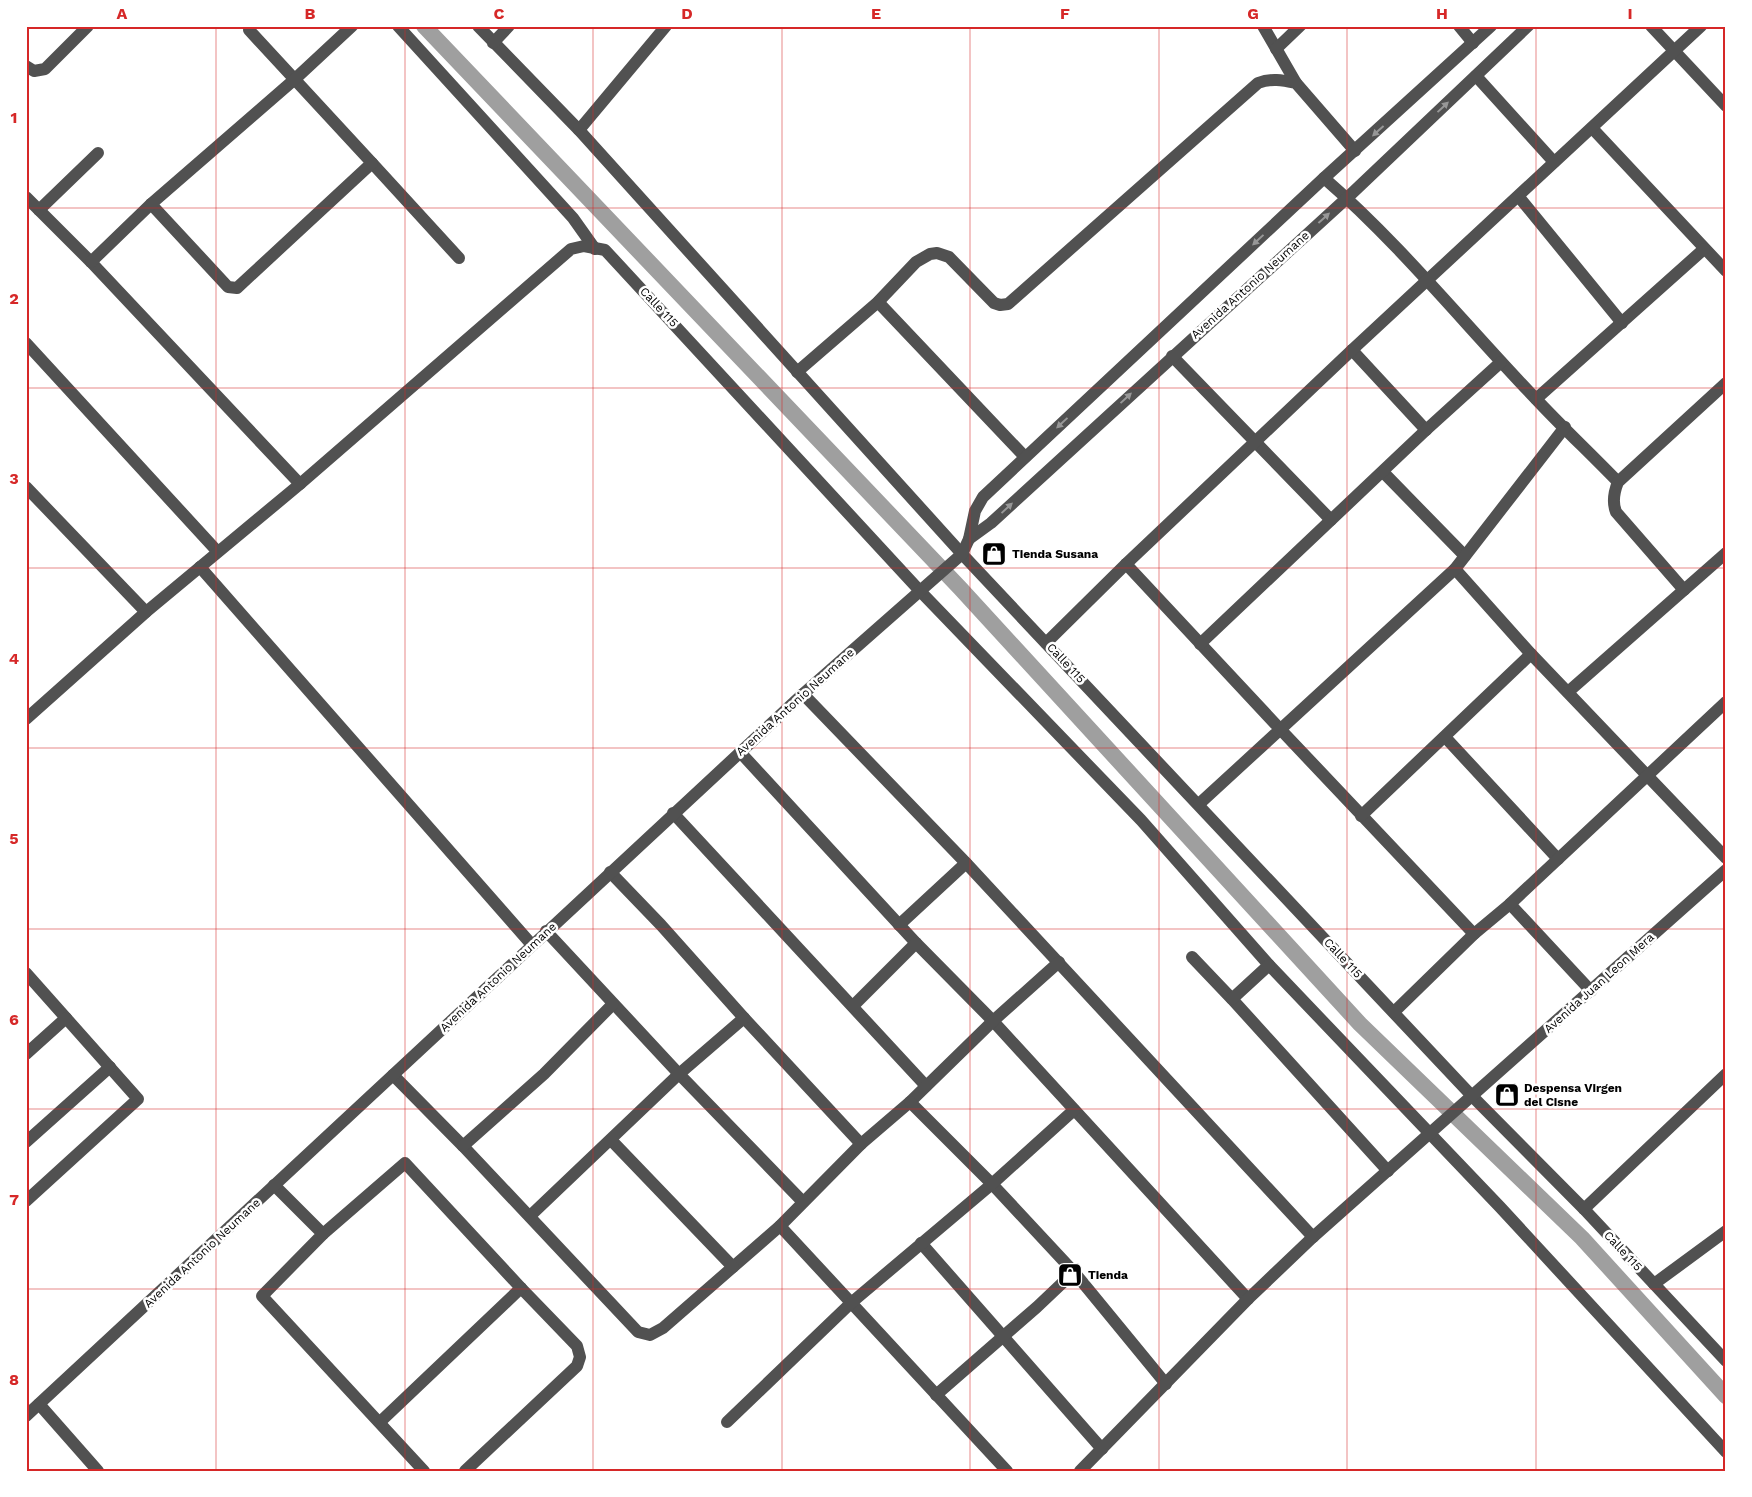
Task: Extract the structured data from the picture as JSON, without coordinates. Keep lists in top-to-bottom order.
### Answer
{
  "streets": {
    "street": ["Avenida Antonio Neumane", "Calle 115", "Avenida Juan Leon Mera"]
  },
  "crossings": [
    ["Avenida Antonio Neumane", "Calle 115"],
    ["Calle 115", "Avenida Juan Leon Mera"]
  ],
  "places": {
    "shop": ["Tienda Susana", "Despensa Virgen del Cisne", "Tienda"]
  },
  "grid": {
    "columns": [
      "A",
      "B",
      "C",
      "D",
      "E",
      "F",
      "G",
      "H",
      "I"
    ],
    "rows": [
      "1",
      "2",
      "3",
      "4",
      "5",
      "6",
      "7",
      "8"
    ]
  }
}
